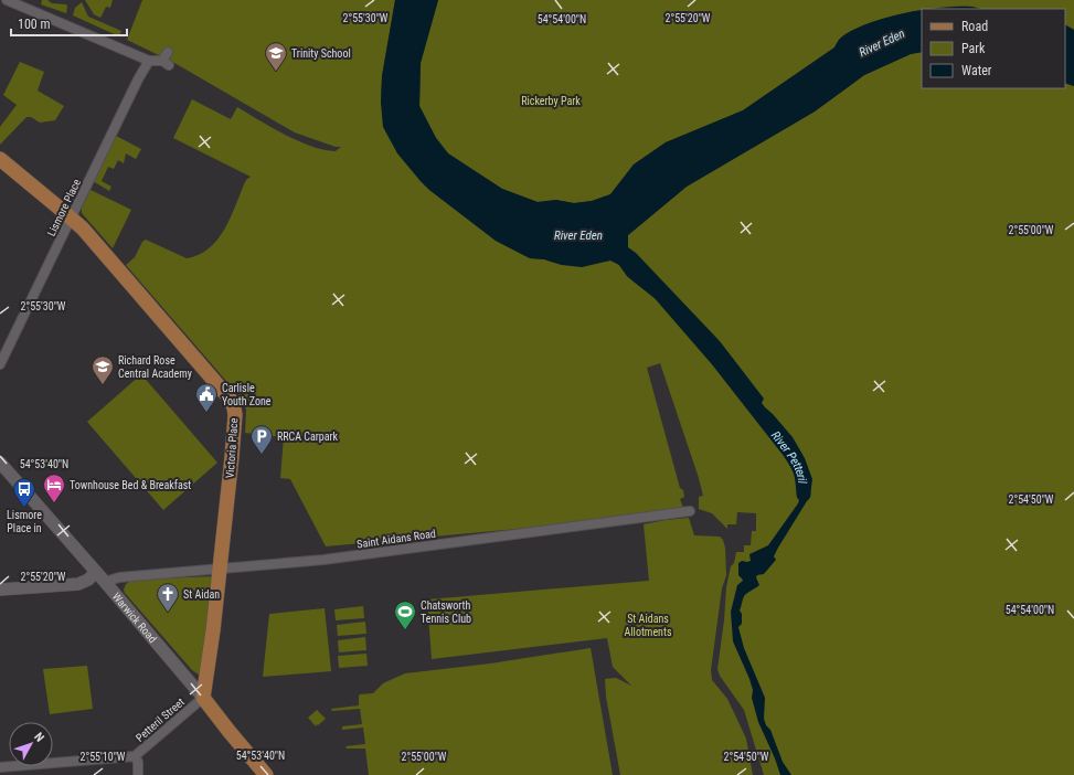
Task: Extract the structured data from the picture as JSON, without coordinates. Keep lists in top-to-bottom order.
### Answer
{
  "streets": {
    "main road": ["Victoria Place", "Warwick Road"],
    "street": ["Lismore Place", "Saint Aidans Road", "Petteril Street"]
  },
  "crossings": [
    ["Lismore Place", "Victoria Place"],
    ["Victoria Place", "Saint Aidans Road"],
    ["Victoria Place", "Warwick Road"],
    ["Victoria Place", "Petteril Street"],
    ["Saint Aidans Road", "Warwick Road"],
    ["Warwick Road", "Petteril Street"]
  ],
  "water": ["River Eden", "River Petteril"],
  "parks": ["Rickerby Park", "St Aidans Allotments"],
  "places": {
    "school or university": ["Trinity School", "Richard Rose Central Academy"],
    "public building": ["Carlisle Youth Zone"],
    "parking": ["RRCA Carpark"],
    "hotel": ["Townhouse Bed & Breakfast"],
    "bus stop": ["Lismore Place in"],
    "church": ["St Aidan"],
    "sports": ["Chatsworth Tennis Club"]
  },
  "legend": ["Road", "Park", "Water"],
  "scale_bar": "100 m",
  "north": "top right",
  "coordinates": [
    "2°55'30\"W",
    "2°55'20\"W",
    "54°54'00\"N",
    "2°55'00\"W",
    "54°53'40\"N",
    "2°54'50\"W",
    "2°55'10\"W"
  ]
}
